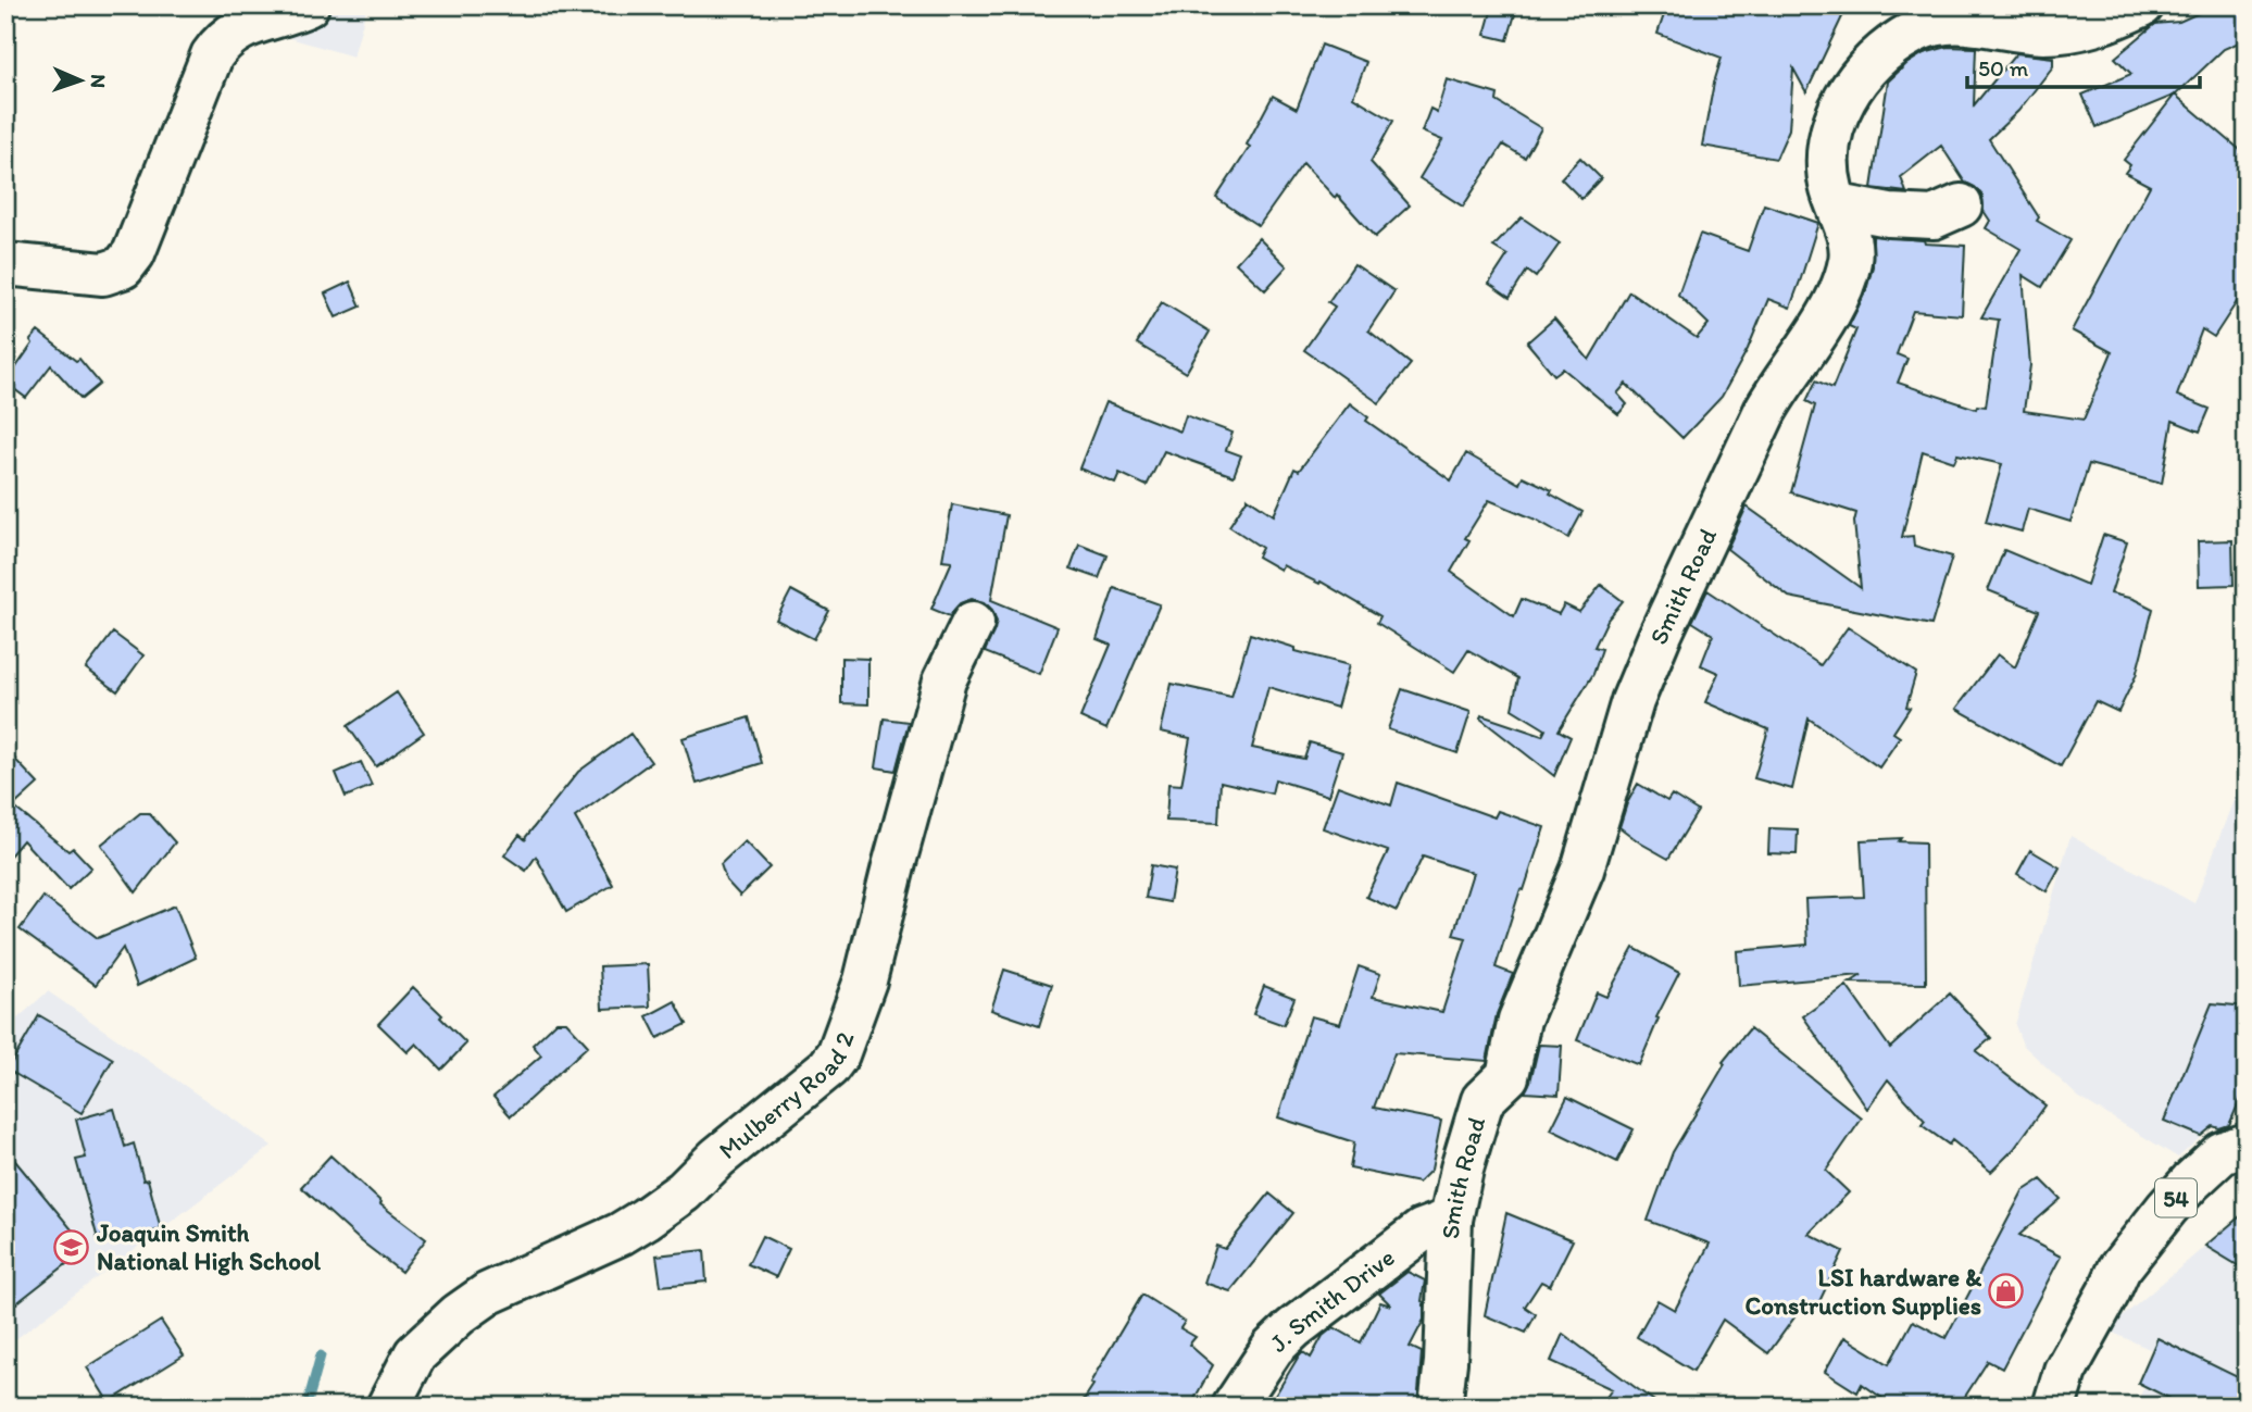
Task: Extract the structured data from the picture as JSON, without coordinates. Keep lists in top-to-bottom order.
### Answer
{
  "streets": {
    "main road": [
      "Smith Road",
      "Mulberry Road 2",
      "54",
      "J. Smith Drive"
    ]
  },
  "crossings": [
    ["Smith Road", "J. Smith Drive"]
  ],
  "places": {
    "school or university": ["Joaquin Smith National High School"],
    "shop": ["LSI hardware & Construction Supplies"]
  },
  "scale_bar": "50 m",
  "north": "right"
}
